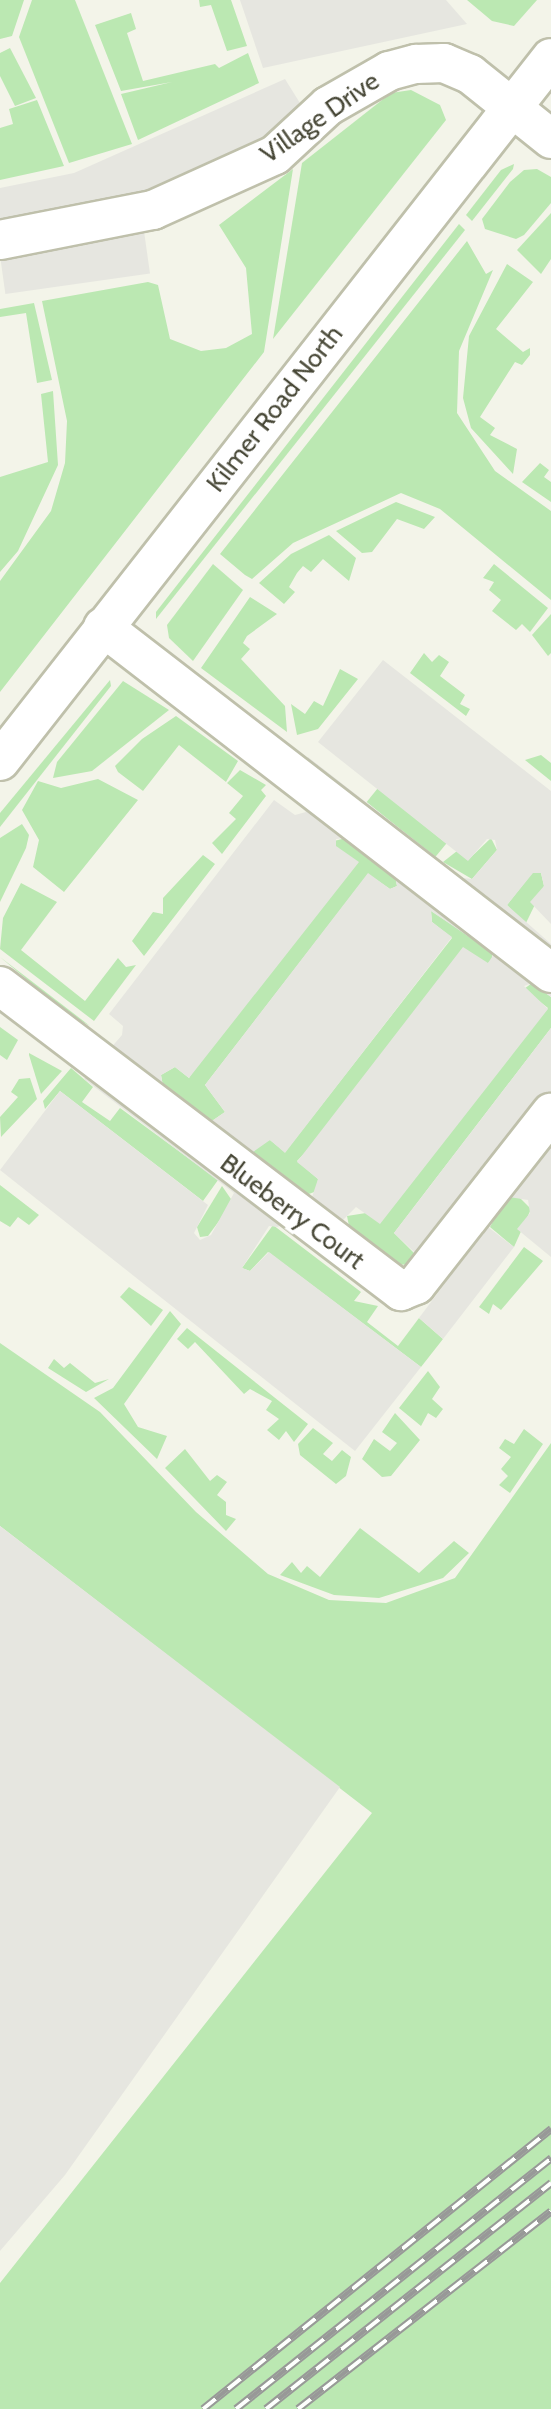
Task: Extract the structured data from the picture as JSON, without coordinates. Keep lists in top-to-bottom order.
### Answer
{
  "streets": {
    "street": ["Village Drive", "Kilmer Road North", "Blueberry Court"]
  },
  "crossings": [
    ["Village Drive", "Kilmer Road North"]
  ]
}
